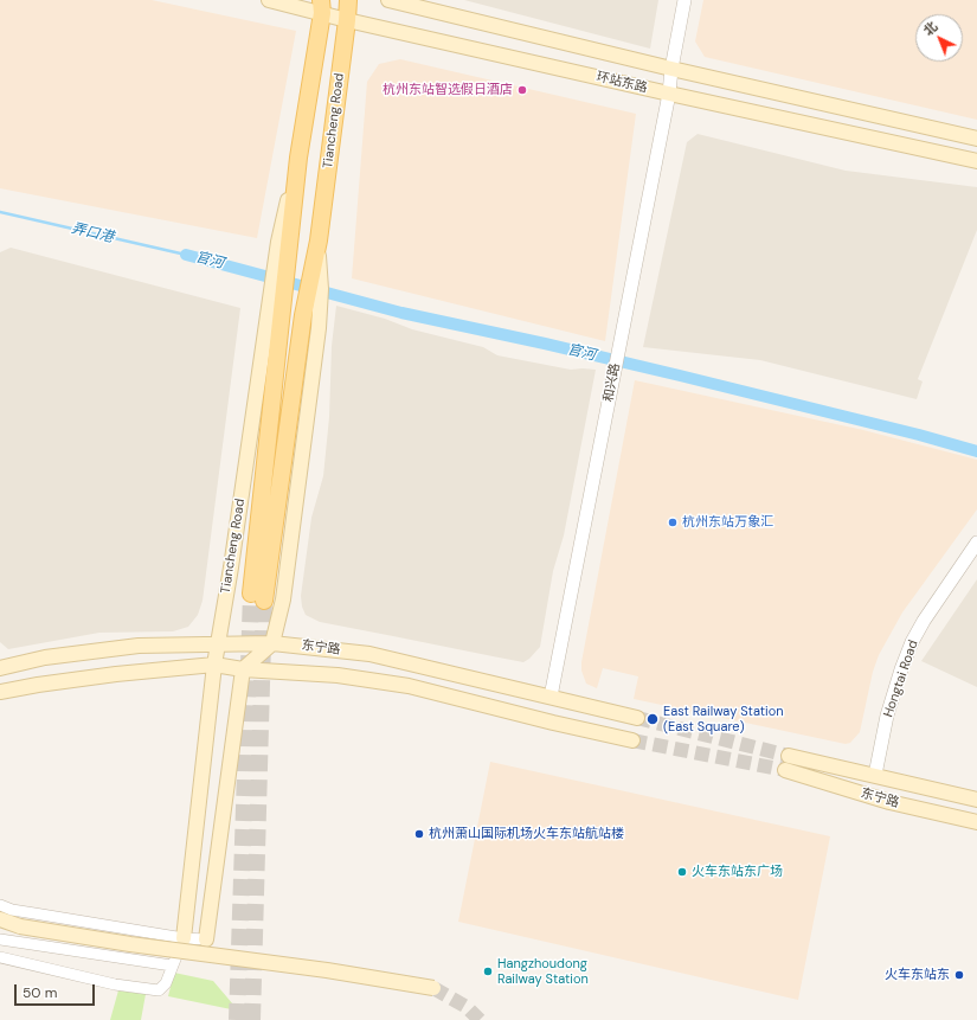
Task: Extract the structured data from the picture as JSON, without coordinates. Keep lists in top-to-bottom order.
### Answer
{
  "streets": {
    "main road": ["环站东路", "Tiancheng Road", "东宁路"],
    "street": ["和兴路", "Hongtai Road"]
  },
  "crossings": [
    ["环站东路", "Tiancheng Road"],
    ["环站东路", "和兴路"],
    ["Tiancheng Road", "东宁路"],
    ["和兴路", "东宁路"],
    ["东宁路", "Hongtai Road"]
  ],
  "water": ["弄口港", "官河"],
  "places": [
    "杭州东站智选假日酒店",
    "杭州东站万象汇",
    "East Railway Station (East Square)",
    "杭州萧山国际机场火车东站航站楼",
    "火车东站东广场",
    "Hangzhoudong Railway Station",
    "火车东站东"
  ],
  "scale_bar": "50 m",
  "north": "top left"
}
